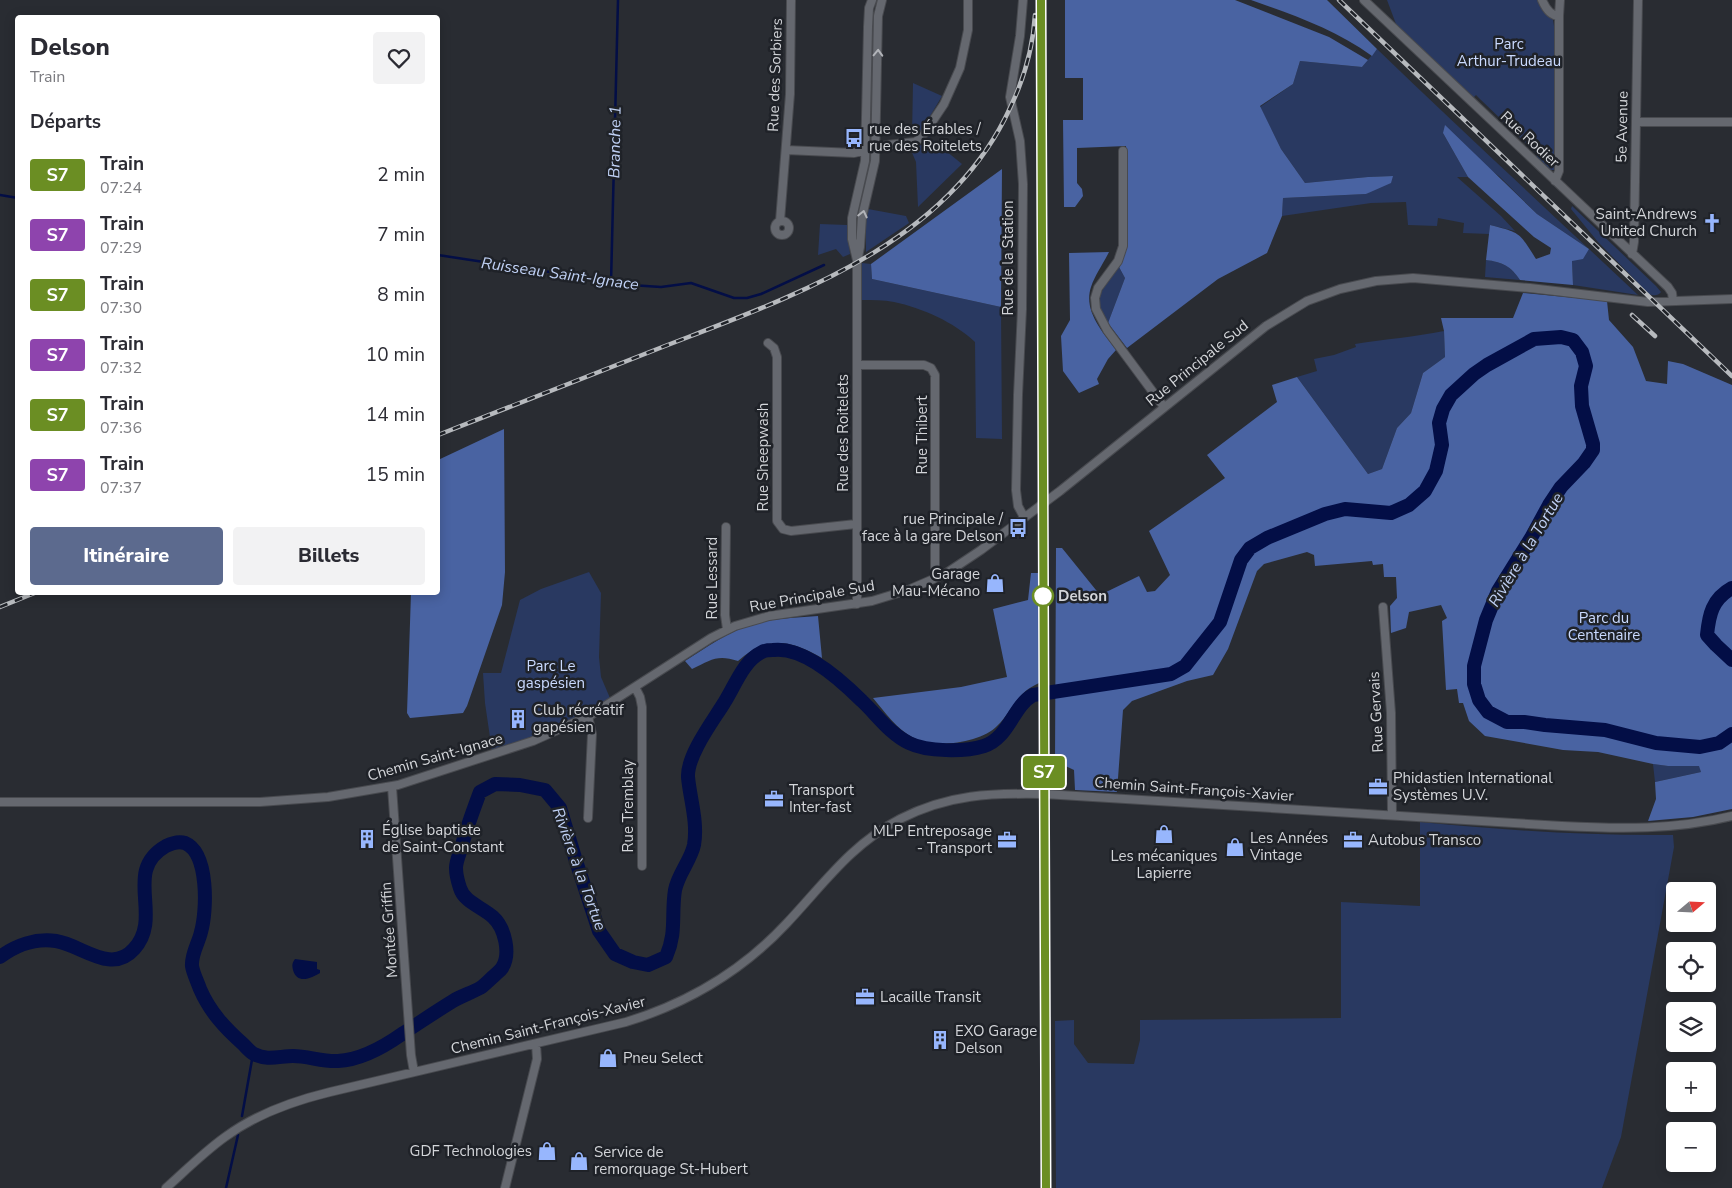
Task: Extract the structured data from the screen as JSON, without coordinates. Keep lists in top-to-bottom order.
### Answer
{
  "streets": {
    "street": [
      "Rue des Sorbiers",
      "5e Avenue",
      "Rue Rodier",
      "Rue de la Station",
      "Rue Principale Sud",
      "Rue des Roitelets",
      "Rue Thibert",
      "Rue Sheepwash",
      "Rue Lessard",
      "Rue Gervais",
      "Chemin Saint-Ignace",
      "Chemin Saint-François-Xavier",
      "Rue Tremblay",
      "Montée Griffin"
    ]
  },
  "crossings": [
    ["Rue des Sorbiers", "Rue des Roitelets"],
    ["5e Avenue", "Rue Rodier"],
    ["Rue Rodier", "Rue Principale Sud"],
    ["Rue de la Station", "Rue Principale Sud"],
    ["Rue Principale Sud", "Rue des Roitelets"],
    ["Rue Principale Sud", "Rue Thibert"],
    ["Rue Principale Sud", "Rue Lessard"],
    ["Rue Principale Sud", "Chemin Saint-Ignace"],
    ["Rue des Roitelets", "Rue Thibert"],
    ["Rue des Roitelets", "Rue Sheepwash"],
    ["Rue Lessard", "Chemin Saint-Ignace"],
    ["Rue Gervais", "Chemin Saint-François-Xavier"],
    ["Chemin Saint-Ignace", "Rue Tremblay"],
    ["Chemin Saint-Ignace", "Montée Griffin"],
    ["Chemin Saint-François-Xavier", "Montée Griffin"]
  ],
  "water": ["Branche 1", "Ruisseau Saint-Ignace", "Rivière à la Tortue"],
  "parks": ["Parc Arthur-Trudeau", "Parc du Centenaire", "Parc Le gaspésien"],
  "places": {
    "bus stop": ["rue des Érables / rue des Roitelets", "rue Principale / face à la gare Delson"],
    "church": ["Saint-Andrews United Church"],
    "shop": [
      "Garage Mau-Mécano",
      "Les mécaniques Lapierre",
      "Les Années Vintage",
      "Pneu Select",
      "GDF Technologies",
      "Service de remorquage St-Hubert"
    ],
    "other": ["Delson"],
    "building": ["Club récréatif gapésien", "Église baptiste de Saint-Constant", "EXO Garage Delson"],
    "office": [
      "Phidastien International Systèmes U.V.",
      "Transport Inter-fast",
      "MLP Entreposage - Transport",
      "Autobus Transco",
      "Lacaille Transit"
    ]
  },
  "north": "right",
  "page": {
    "on_map": "S7",
    "heading": [
      ["Delson", "Train"],
      "Départs"
    ],
    "list": [
      {
        "mark": "S7",
        "name": "Train",
        "note": "07:24",
        "value": "2 min"
      },
      {
        "mark": "S7",
        "name": "Train",
        "note": "07:29",
        "value": "7 min"
      },
      {
        "mark": "S7",
        "name": "Train",
        "note": "07:30",
        "value": "8 min"
      },
      {
        "mark": "S7",
        "name": "Train",
        "note": "07:32",
        "value": "10 min"
      },
      {
        "mark": "S7",
        "name": "Train",
        "note": "07:36",
        "value": "14 min"
      },
      {
        "mark": "S7",
        "name": "Train",
        "note": "07:37",
        "value": "15 min"
      }
    ],
    "buttons": ["Itinéraire", "Billets"],
    "map_buttons": ["+", "−"]
  }
}
